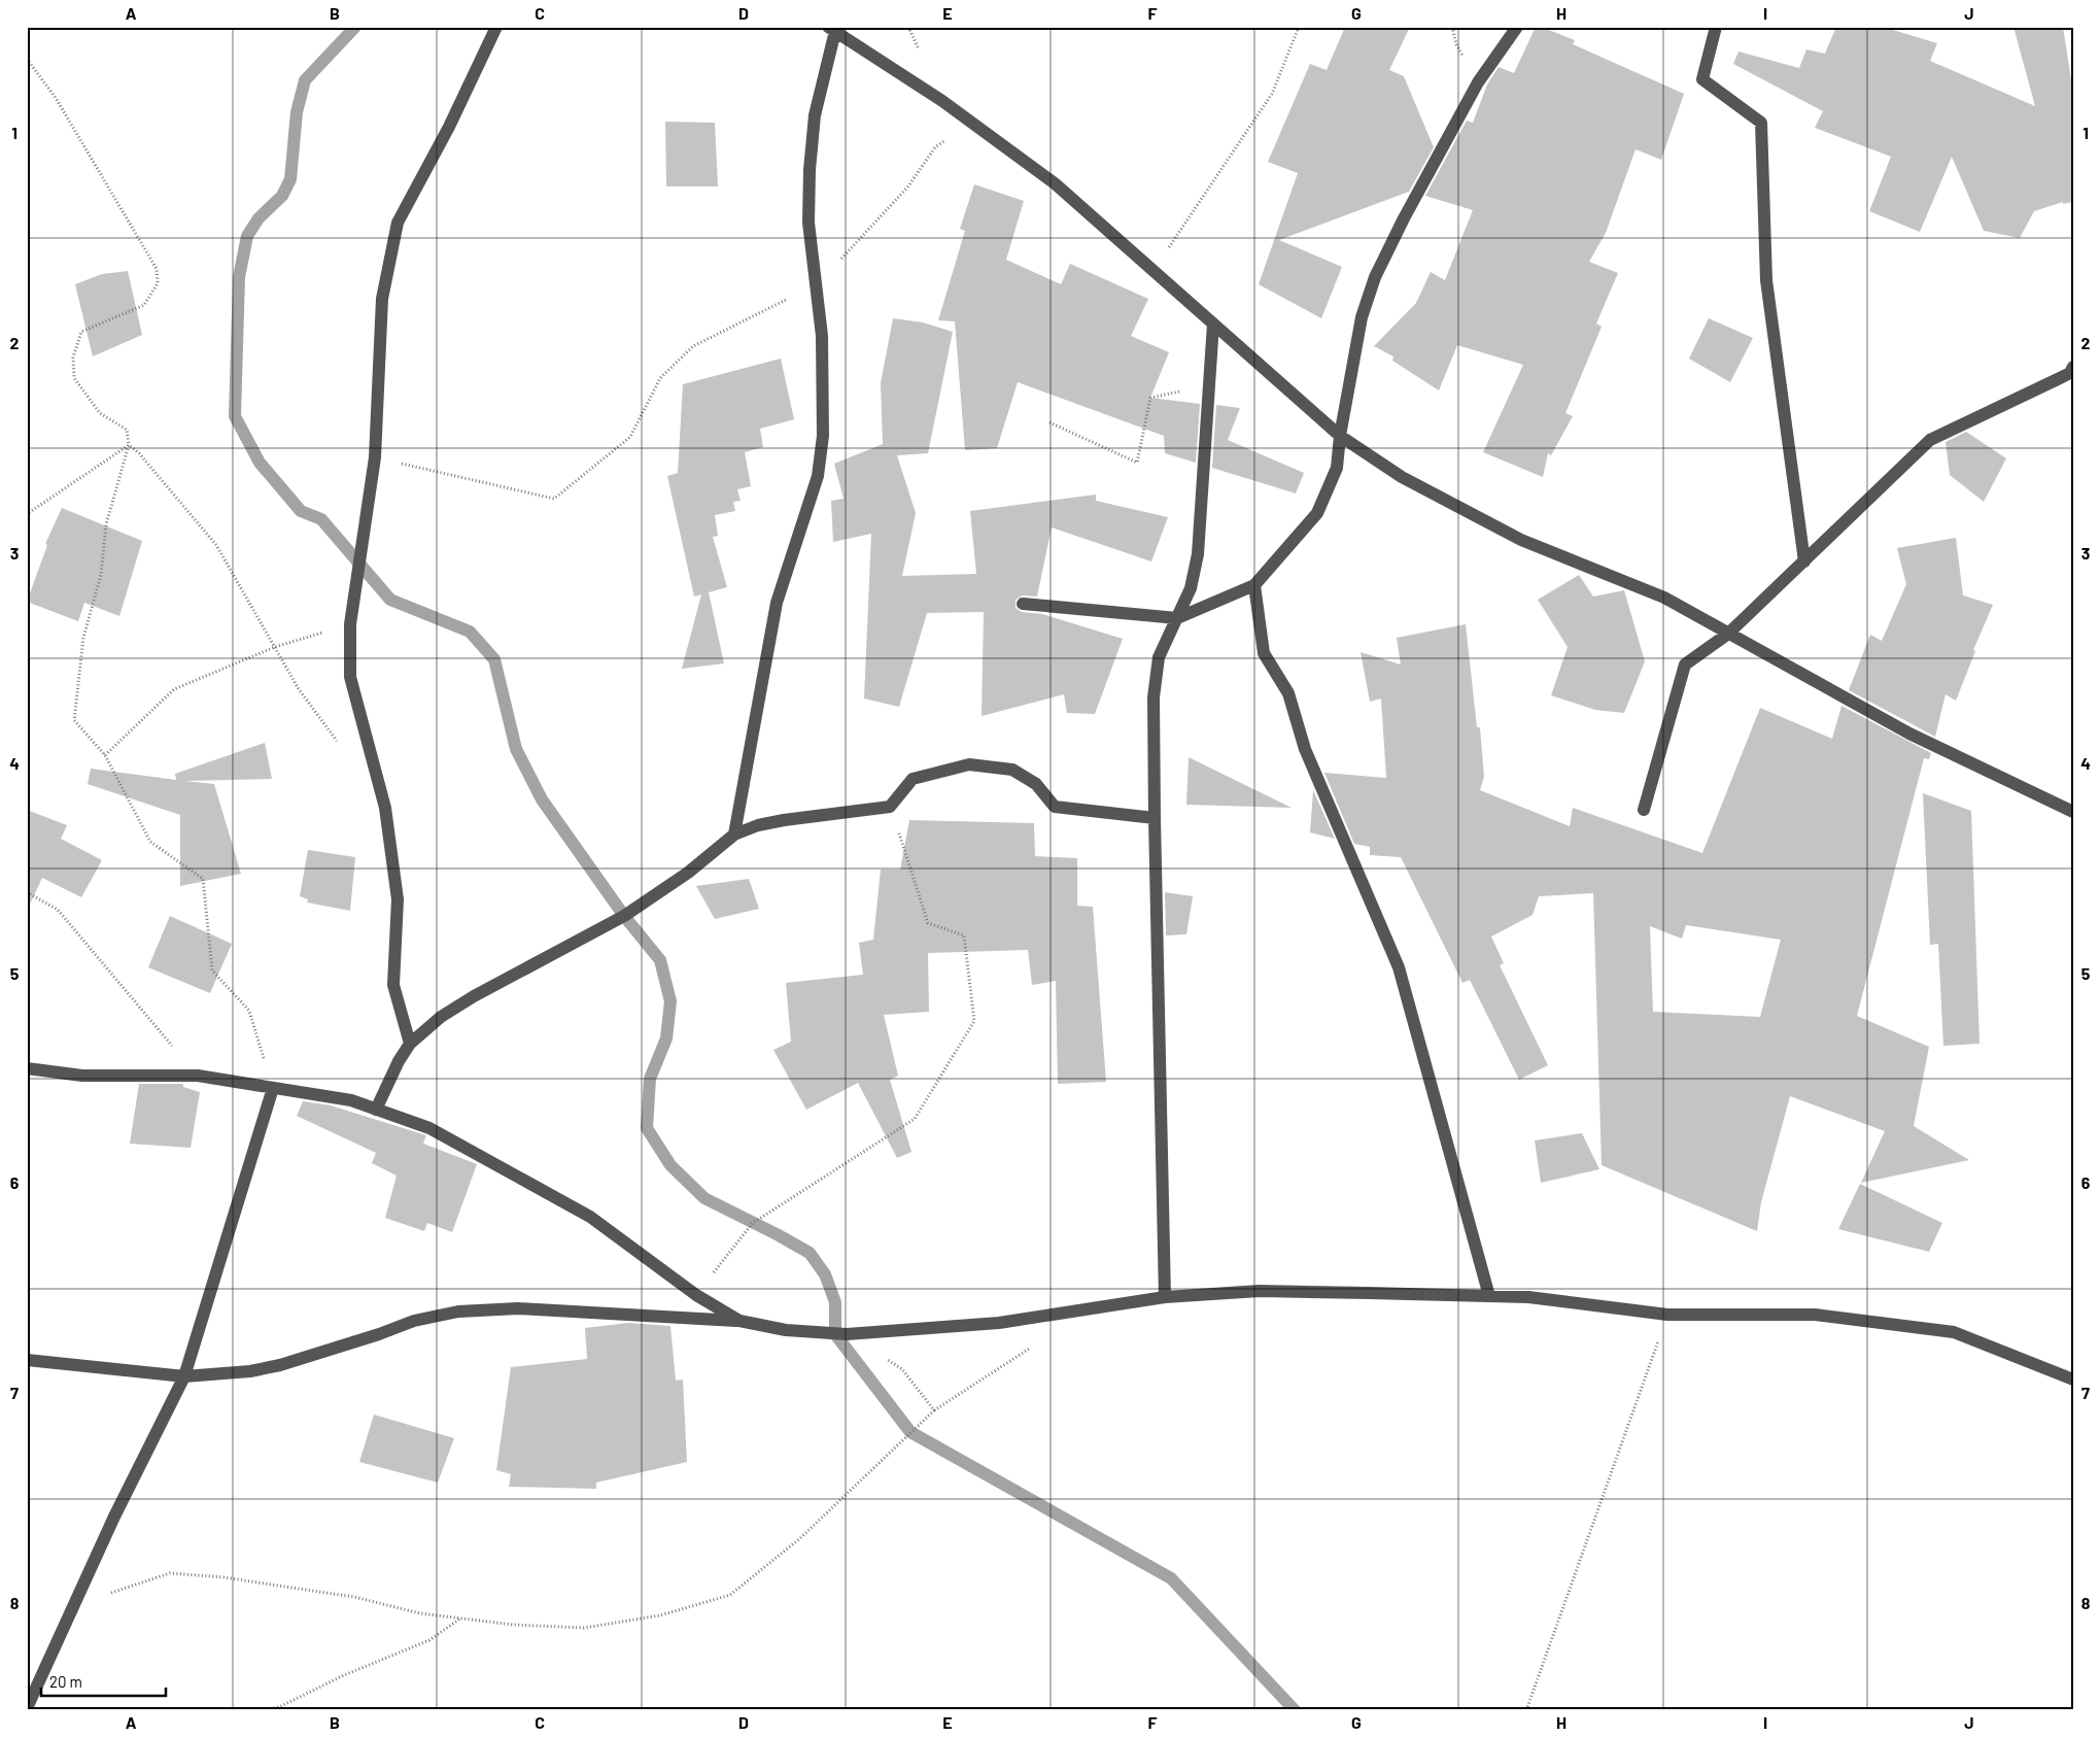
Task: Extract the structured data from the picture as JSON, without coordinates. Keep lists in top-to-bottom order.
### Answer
{
  "scale_bar": "20 m",
  "grid": {
    "columns": [
      "A",
      "B",
      "C",
      "D",
      "E",
      "F",
      "G",
      "H",
      "I",
      "J"
    ],
    "rows": [
      "1",
      "2",
      "3",
      "4",
      "5",
      "6",
      "7",
      "8"
    ]
  }
}
